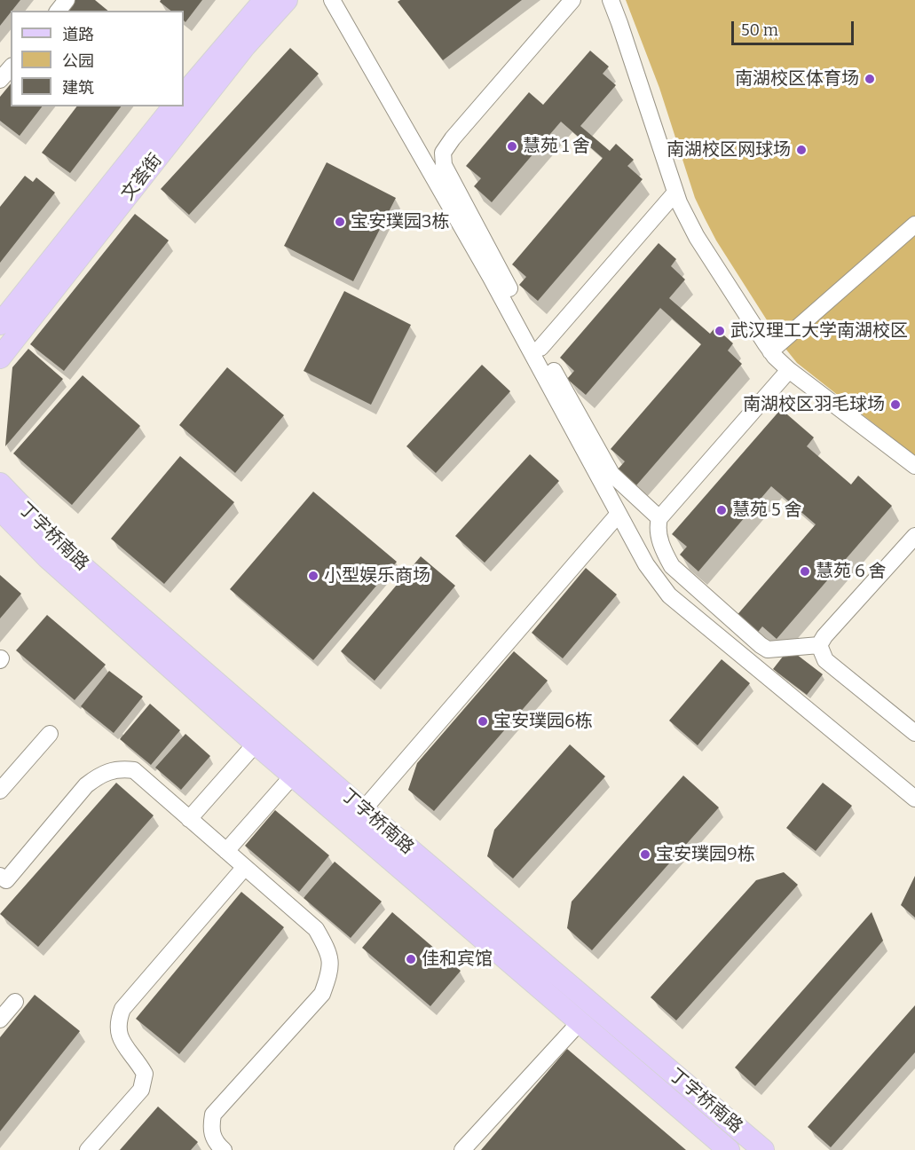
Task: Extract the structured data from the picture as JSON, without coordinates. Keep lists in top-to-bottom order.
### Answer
{
  "streets": {
    "main road": ["文荟街", "丁字桥南路"]
  },
  "places": [
    "南湖校区体育场",
    "慧苑 1 舍",
    "南湖校区网球场",
    "宝安璞园3栋",
    "武汉理工大学南湖校区",
    "南湖校区羽毛球场",
    "慧苑 5 舍",
    "慧苑 6 舍",
    "小型娱乐商场",
    "宝安璞园6栋",
    "宝安璞园9栋",
    "佳和宾馆"
  ],
  "legend": ["道路", "公园", "建筑"],
  "scale_bar": "50 m"
}
